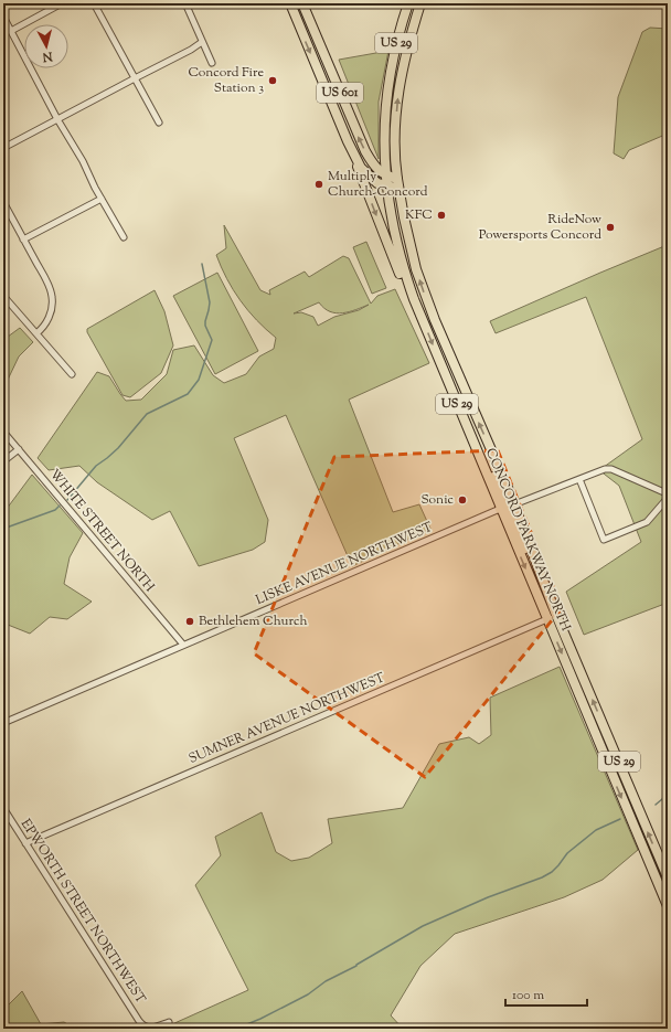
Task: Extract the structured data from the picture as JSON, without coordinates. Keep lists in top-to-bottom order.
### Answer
{
  "streets": {
    "main road": ["US 29", "US 601", "CONCORD PARKWAY NORTH"],
    "street": [
      "WHITE STREET NORTH",
      "LISKE AVENUE NORTHWEST",
      "SUMNER AVENUE NORTHWEST",
      "EPWORTH STREET NORTHWEST"
    ]
  },
  "crossings": [
    ["US 29", "US 601"],
    ["US 29", "CONCORD PARKWAY NORTH"],
    ["US 601", "CONCORD PARKWAY NORTH"],
    ["WHITE STREET NORTH", "LISKE AVENUE NORTHWEST"],
    ["CONCORD PARKWAY NORTH", "LISKE AVENUE NORTHWEST"],
    ["CONCORD PARKWAY NORTH", "SUMNER AVENUE NORTHWEST"],
    ["SUMNER AVENUE NORTHWEST", "EPWORTH STREET NORTHWEST"]
  ],
  "places": [
    "Concord Fire Station 3",
    "Multiply Church-Concord",
    "KFC",
    "RideNow Powersports Concord",
    "Sonic",
    "Bethlehem Church"
  ],
  "scale_bar": "100 m",
  "north": "bottom"
}
